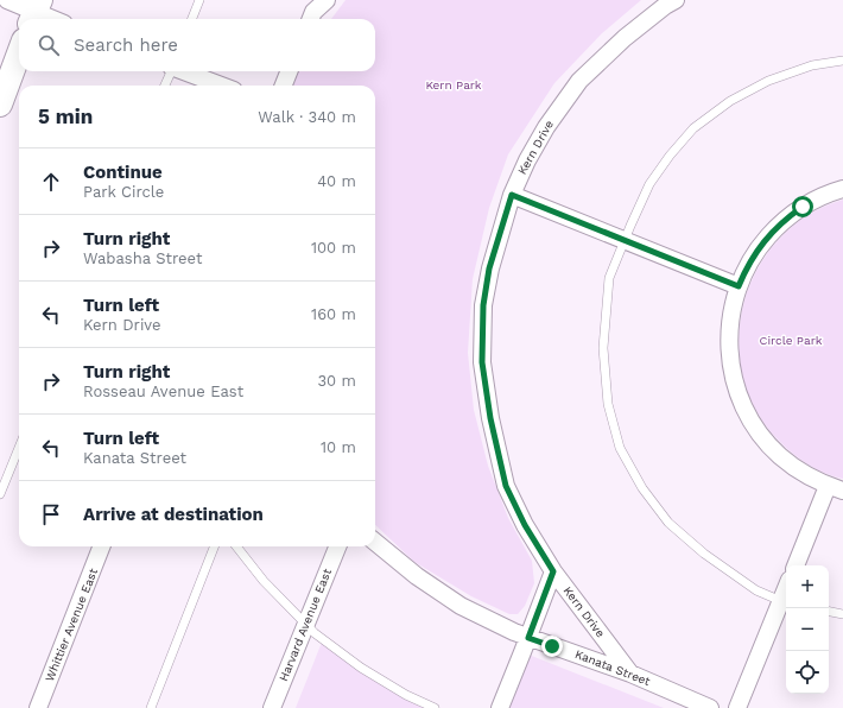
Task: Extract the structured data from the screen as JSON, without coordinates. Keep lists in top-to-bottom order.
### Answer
{
  "streets": {
    "street": [
      "Kern Drive",
      "Whittier Avenue East",
      "Harvard Avenue East",
      "Kanata Street"
    ]
  },
  "crossings": [
    ["Kern Drive", "Kanata Street"]
  ],
  "parks": ["Kern Park", "Circle Park"],
  "page": {
    "search": "Search here",
    "heading": ["5 min", "Walk · 340 m"],
    "list": [
      ["Continue", "Park Circle", "40 m"],
      ["Turn right", "Wabasha Street", "100 m"],
      ["Turn left", "Kern Drive", "160 m"],
      ["Turn right", "Rosseau Avenue East", "30 m"],
      ["Turn left", "Kanata Street", "10 m"],
      "Arrive at destination"
    ],
    "map_buttons": ["+", "−"]
  }
}
